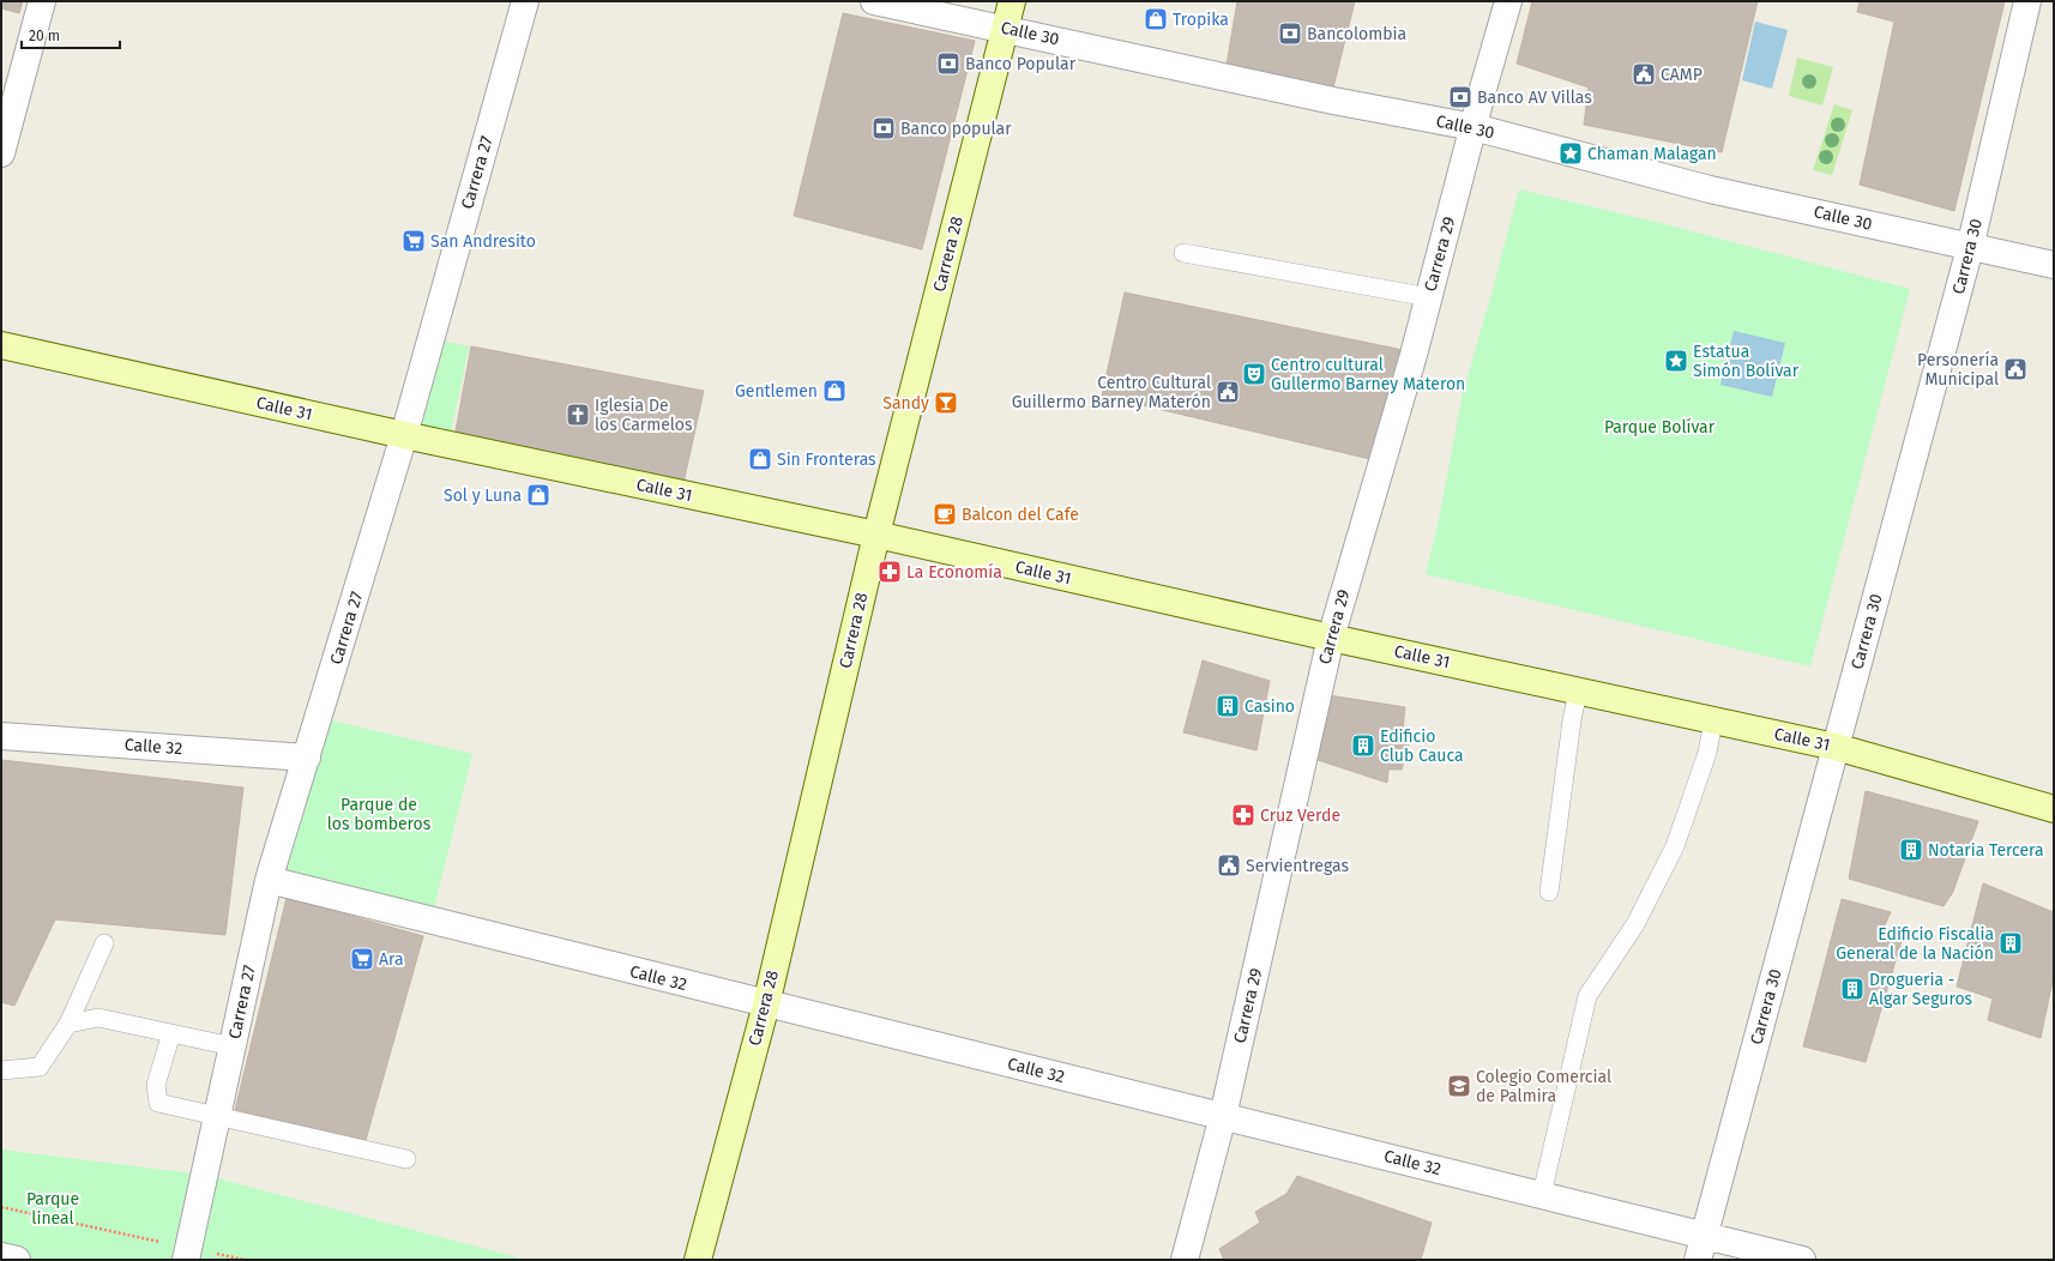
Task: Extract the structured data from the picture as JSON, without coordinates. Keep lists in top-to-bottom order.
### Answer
{
  "streets": {
    "main road": ["Carrera 28", "Calle 31"],
    "street": [
      "Calle 30",
      "Carrera 27",
      "Carrera 29",
      "Carrera 30",
      "Calle 32"
    ]
  },
  "crossings": [
    ["Calle 30", "Carrera 28"],
    ["Calle 30", "Carrera 29"],
    ["Calle 30", "Carrera 30"],
    ["Carrera 27", "Calle 31"],
    ["Carrera 27", "Calle 32"],
    ["Carrera 28", "Calle 31"],
    ["Carrera 28", "Calle 32"],
    ["Carrera 29", "Calle 31"],
    ["Carrera 29", "Calle 32"],
    ["Carrera 30", "Calle 31"],
    ["Carrera 30", "Calle 32"]
  ],
  "parks": ["Parque Bolívar", "Parque de los bomberos", "Parque lineal"],
  "places": {
    "shop": [
      "Tropika",
      "Gentlemen",
      "Sin Fronteras",
      "Sol y Luna"
    ],
    "bank": [
      "Bancolombia",
      "Banco Popular",
      "Banco AV Villas",
      "Banco popular"
    ],
    "public building": [
      "CAMP",
      "Personería Municipal",
      "Centro Cultural Guillermo Barney Materón",
      "Servientregas"
    ],
    "place": ["Chaman Malagan", "Estatua Simón Bolívar"],
    "supermarket": ["San Andresito", "Ara"],
    "theatre": ["Centro cultural Gullermo Barney Materon"],
    "bar": ["Sandy"],
    "church": ["Iglesia De los Carmelos"],
    "cafe": ["Balcon del Cafe"],
    "pharmacy": ["La Economía", "Cruz Verde"],
    "building": [
      "Casino",
      "Edificio Club Cauca",
      "Notaria Tercera",
      "Edificio Fiscalia General de la Nación",
      "Drogueria - Algar Seguros"
    ],
    "school or university": ["Colegio Comercial de Palmira"]
  },
  "scale_bar": "20 m"
}
